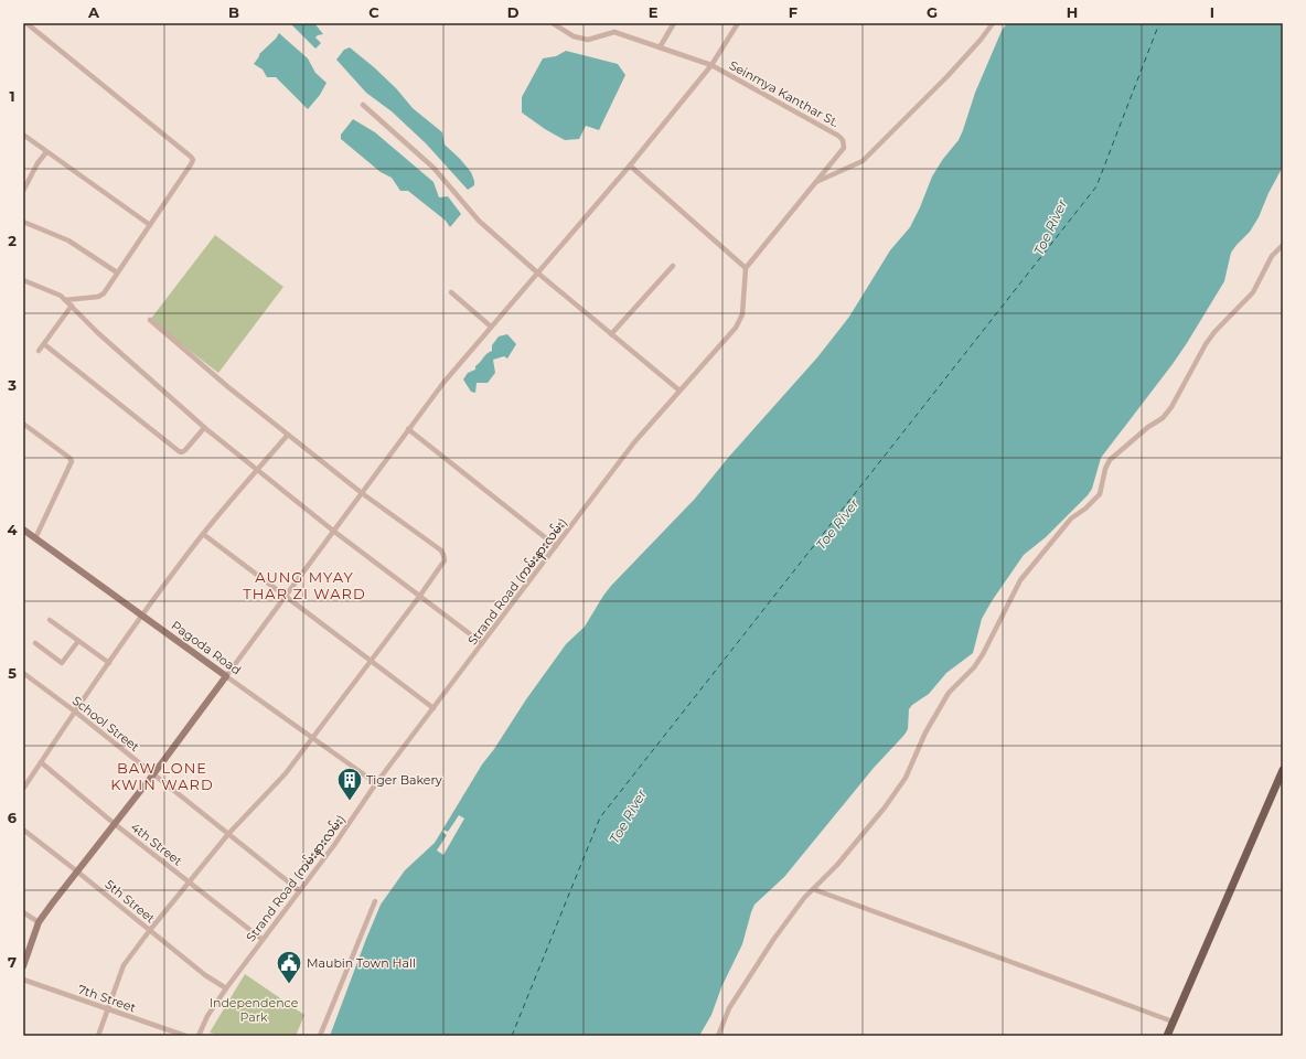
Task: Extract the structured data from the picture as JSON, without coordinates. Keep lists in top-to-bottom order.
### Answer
{
  "streets": {
    "main road": ["Pagoda Road"],
    "street": [
      "Seinmya Kanthar St.",
      "Strand Road (ကမ်းနားလမ်း)",
      "School Street",
      "4th Street",
      "5th Street",
      "7th Street"
    ]
  },
  "crossings": [
    ["Strand Road (ကမ်းနားလမ်း)", "Pagoda Road"],
    ["Strand Road (ကမ်းနားလမ်း)", "School Street"],
    ["Strand Road (ကမ်းနားလမ်း)", "4th Street"],
    ["Strand Road (ကမ်းနားလမ်း)", "5th Street"]
  ],
  "districts": ["AUNG MYAY THAR ZI WARD", "BAW LONE KWIN WARD"],
  "water": ["Toe River"],
  "parks": ["Independence Park"],
  "places": {
    "building": ["Tiger Bakery"],
    "public building": ["Maubin Town Hall"]
  },
  "grid": {
    "columns": [
      "A",
      "B",
      "C",
      "D",
      "E",
      "F",
      "G",
      "H",
      "I"
    ],
    "rows": [
      "1",
      "2",
      "3",
      "4",
      "5",
      "6",
      "7"
    ]
  }
}
